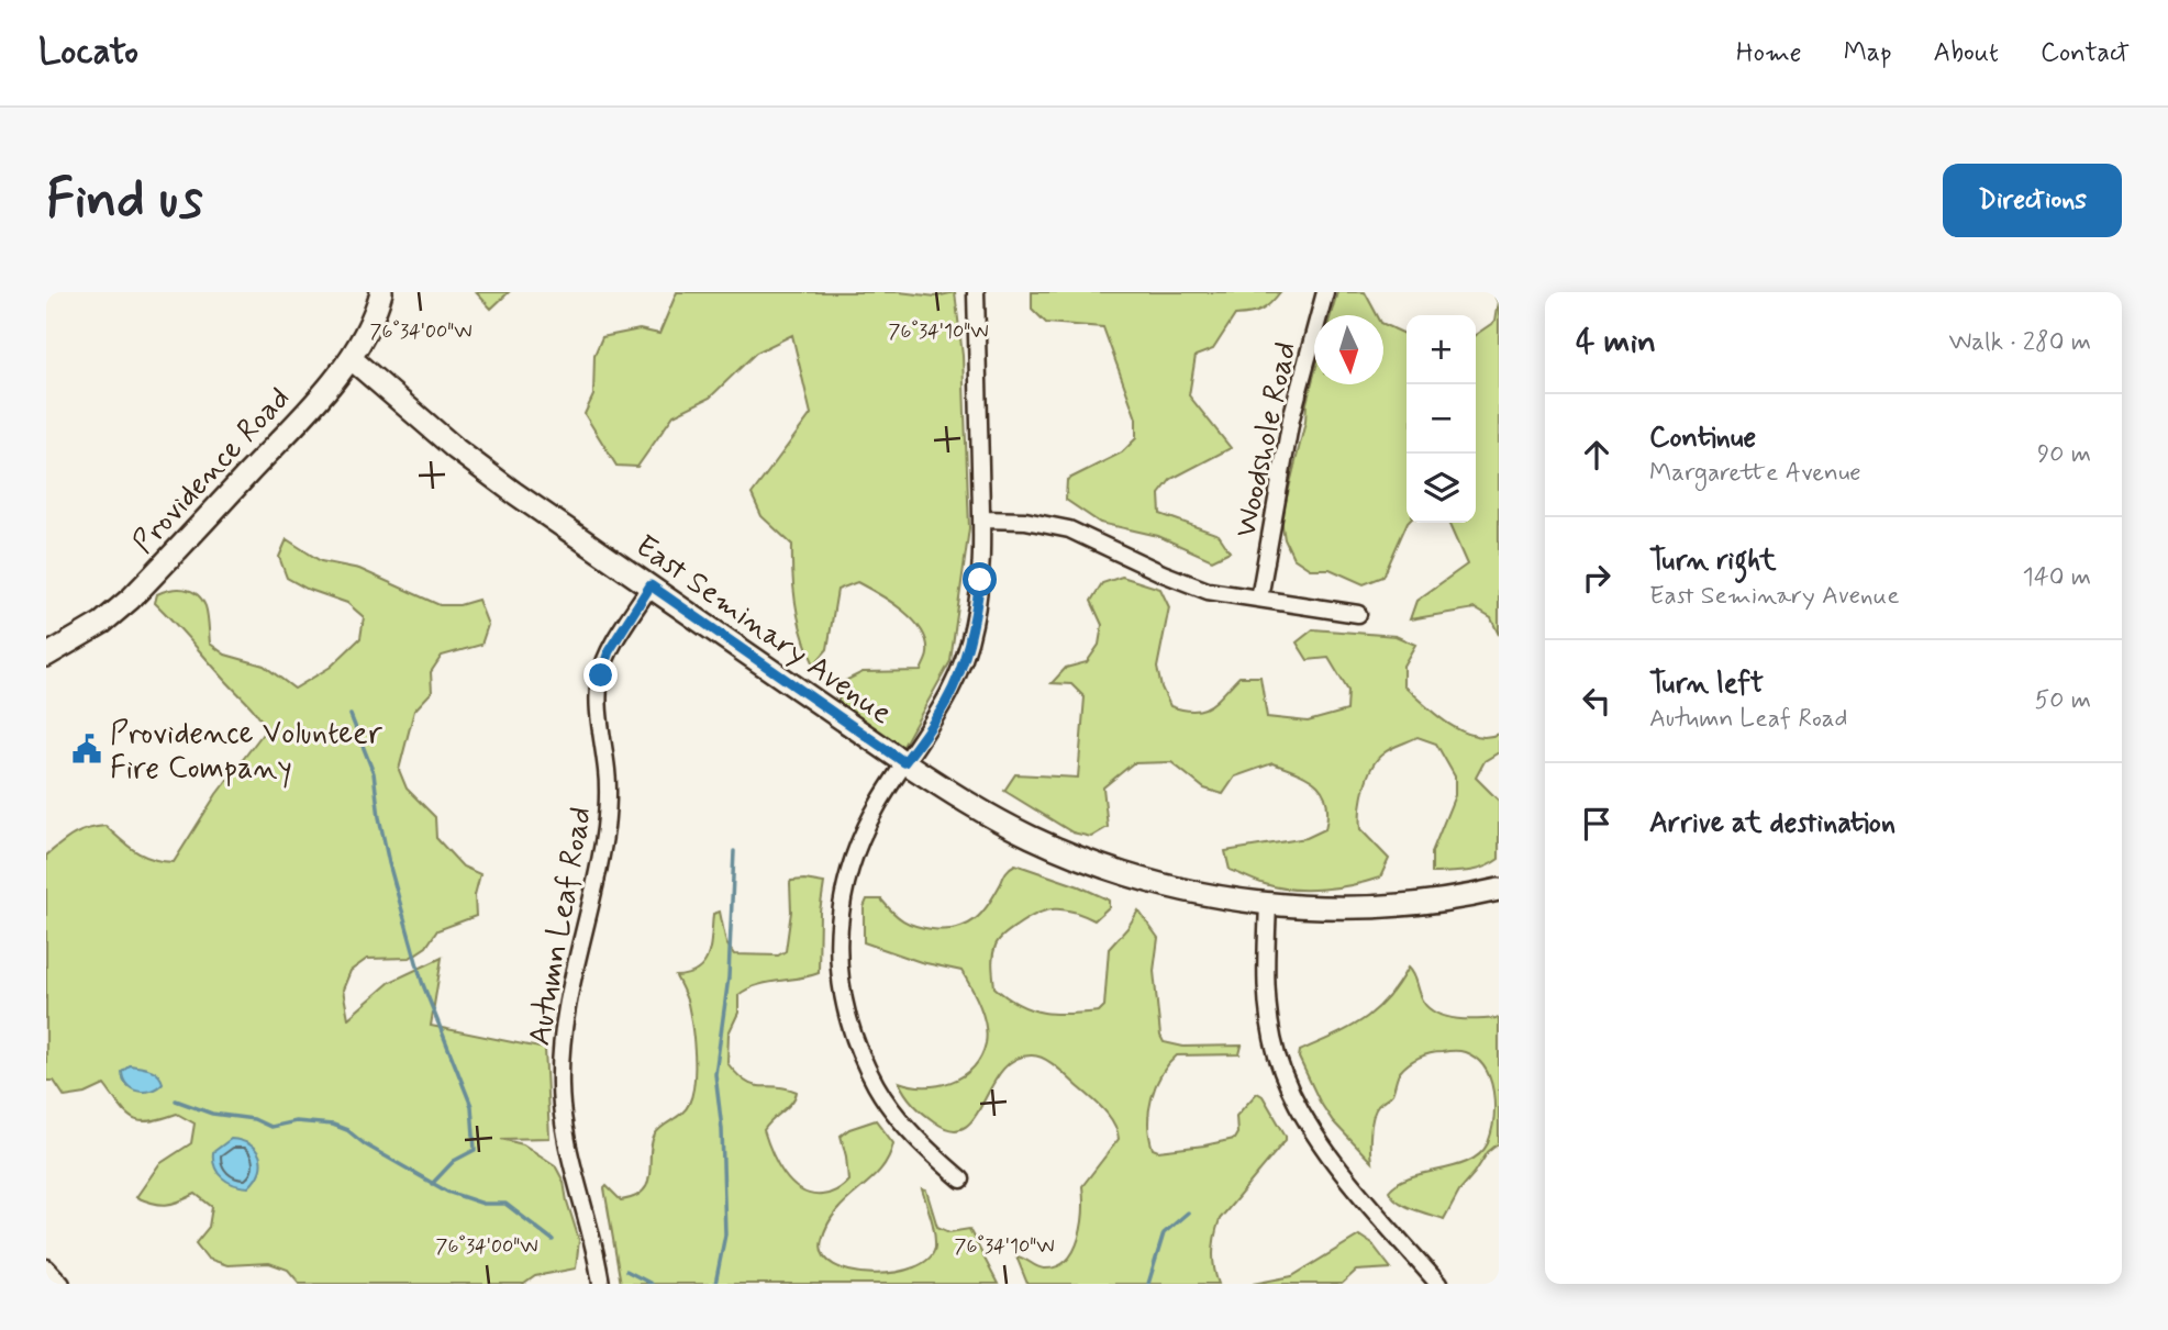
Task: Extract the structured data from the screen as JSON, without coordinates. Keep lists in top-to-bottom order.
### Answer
{
  "streets": {
    "street": [
      "Woodshole Road",
      "Providence Road",
      "East Seminary Avenue",
      "Autumn Leaf Road"
    ]
  },
  "crossings": [
    ["Providence Road", "East Seminary Avenue"],
    ["East Seminary Avenue", "Autumn Leaf Road"]
  ],
  "places": {
    "public building": ["Providence Volunteer Fire Company"]
  },
  "north": "bottom",
  "page": {
    "header": "Locato",
    "nav": [
      "Home",
      "Map",
      "About",
      "Contact"
    ],
    "buttons": "Directions",
    "title": "Find us",
    "heading": ["4 min", "Walk · 280 m"],
    "map_buttons": ["+", "−"],
    "list": [
      ["Continue", "Margarette Avenue", "90 m"],
      ["Turn right", "East Seminary Avenue", "140 m"],
      ["Turn left", "Autumn Leaf Road", "50 m"],
      "Arrive at destination"
    ]
  },
  "coordinates": ["76°34'00\"W", "76°34'10\"W"]
}
